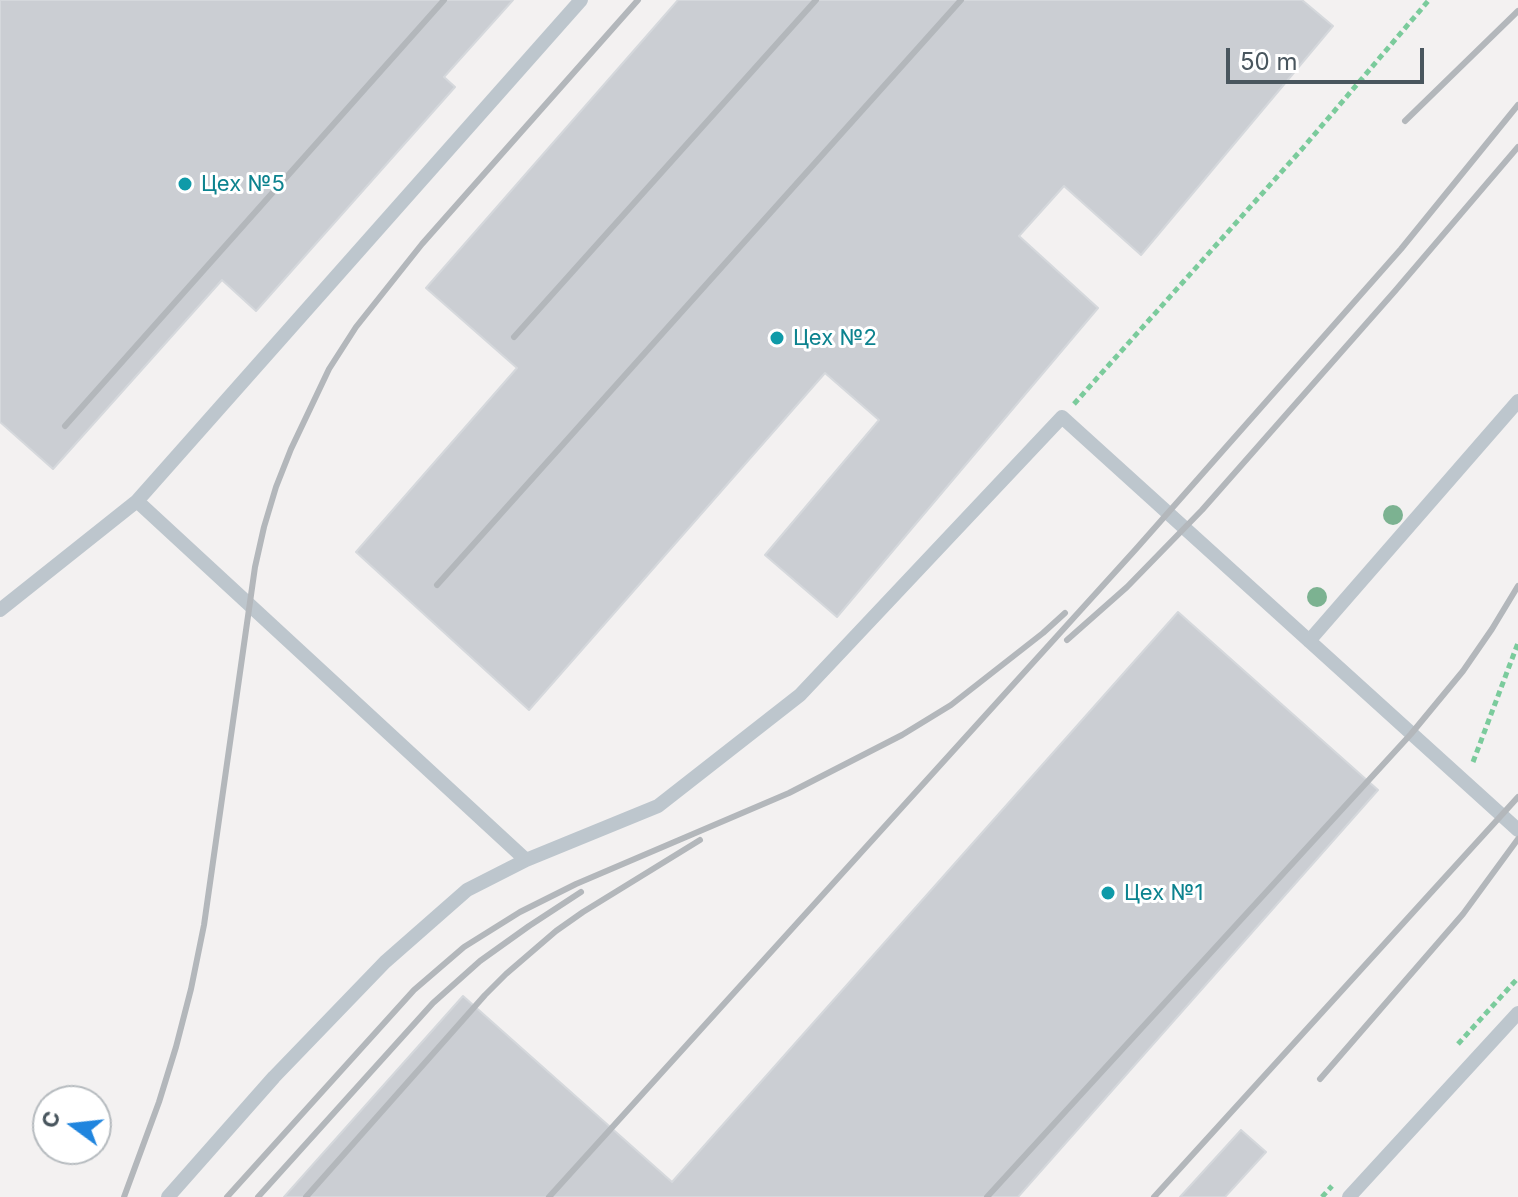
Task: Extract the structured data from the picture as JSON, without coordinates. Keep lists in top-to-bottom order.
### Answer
{
  "places": ["Цех №5", "Цех №2", "Цех №1"],
  "scale_bar": "50 m",
  "north": "left"
}
